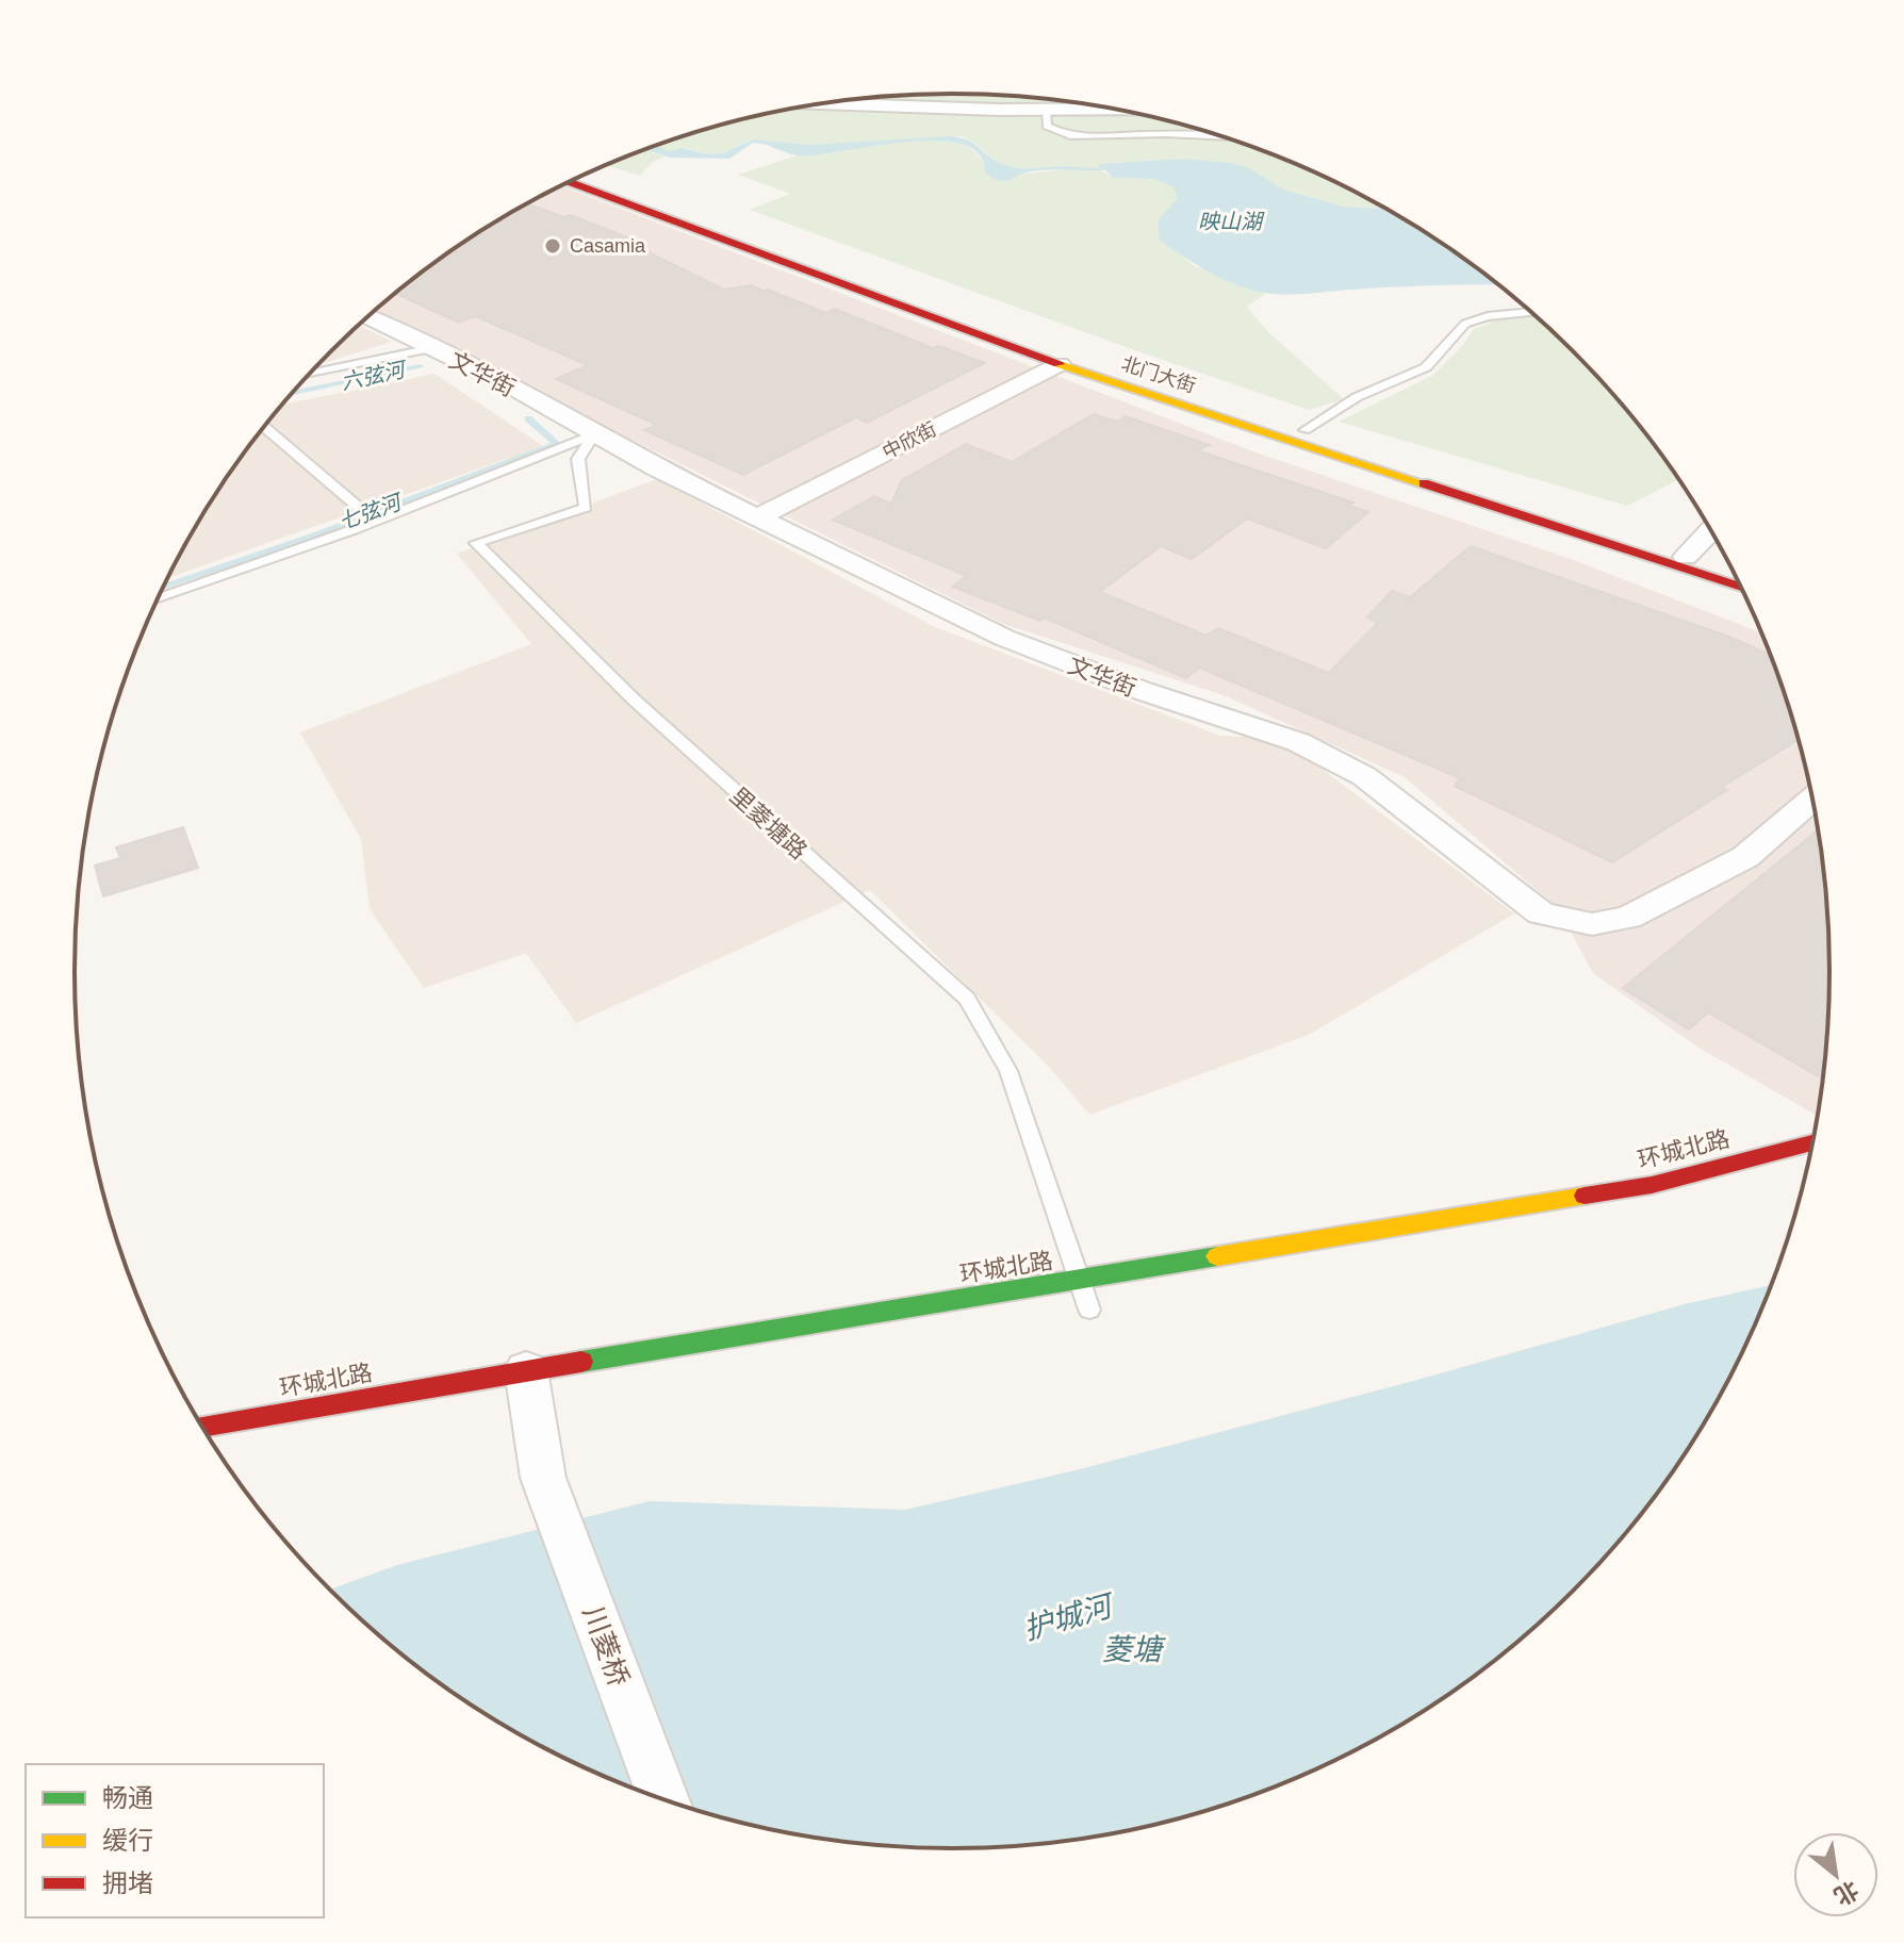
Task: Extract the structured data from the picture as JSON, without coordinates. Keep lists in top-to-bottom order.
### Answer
{
  "streets": {
    "main road": ["北门大街", "环城北路"],
    "street": ["文华街", "中欣街", "川菱桥"],
    "lane": ["里菱塘路"]
  },
  "crossings": [
    ["文华街", "中欣街"],
    ["文华街", "里菱塘路"],
    ["北门大街", "中欣街"],
    ["里菱塘路", "环城北路"],
    ["环城北路", "川菱桥"]
  ],
  "water": [
    "映山湖",
    "六弦河",
    "七弦河",
    "护城河",
    "菱塘"
  ],
  "places": ["Casamia"],
  "legend": ["畅通", "缓行", "拥堵"],
  "north": "bottom right"
}
